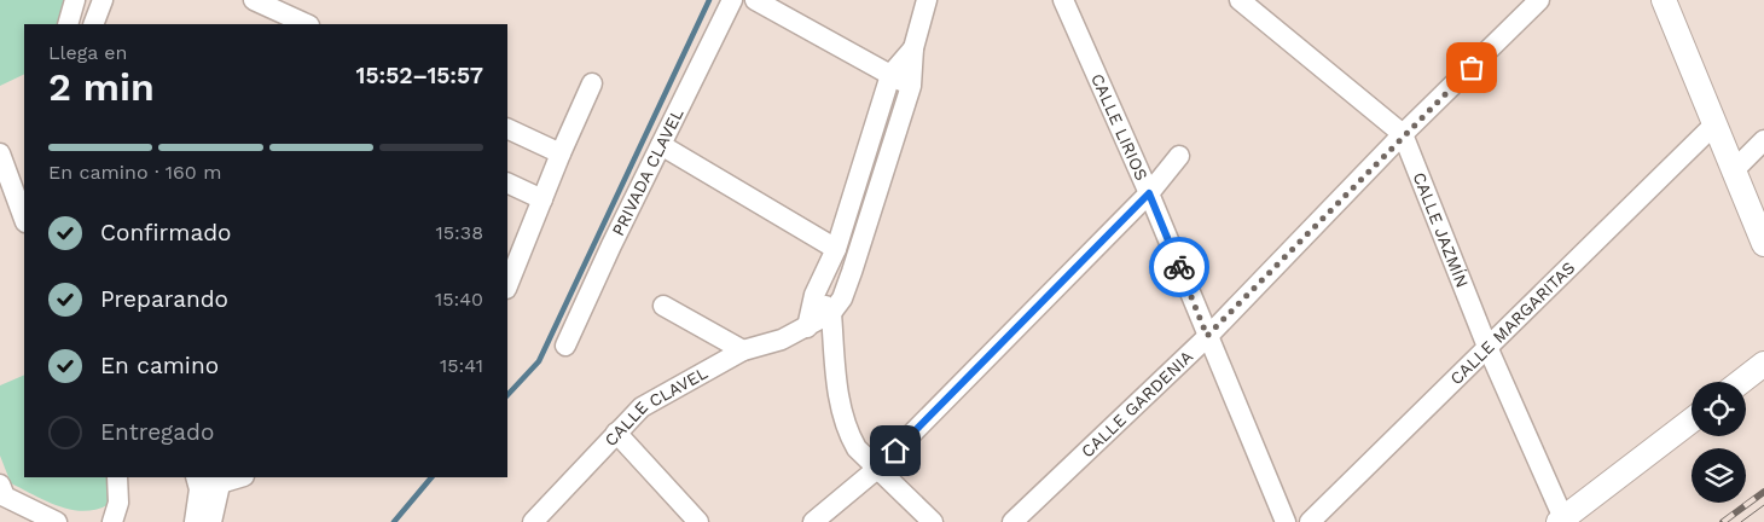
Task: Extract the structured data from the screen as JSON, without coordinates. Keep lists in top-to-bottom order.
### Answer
{
  "streets": {
    "street": [
      "CALLE LIRIOS",
      "PRIVADA CLAVEL",
      "CALLE JAZMÍN",
      "CALLE MARGARITAS",
      "CALLE GARDENIA",
      "CALLE CLAVEL"
    ]
  },
  "crossings": [
    ["CALLE LIRIOS", "CALLE GARDENIA"],
    ["CALLE JAZMÍN", "CALLE MARGARITAS"],
    ["CALLE JAZMÍN", "CALLE GARDENIA"]
  ],
  "page": {
    "heading": ["2 min", "Llega en", "15:52–15:57"],
    "bar": "En camino · 160 m",
    "list": [
      ["Confirmado", "15:38"],
      ["Preparando", "15:40"],
      ["En camino", "15:41"],
      "Entregado"
    ]
  }
}
